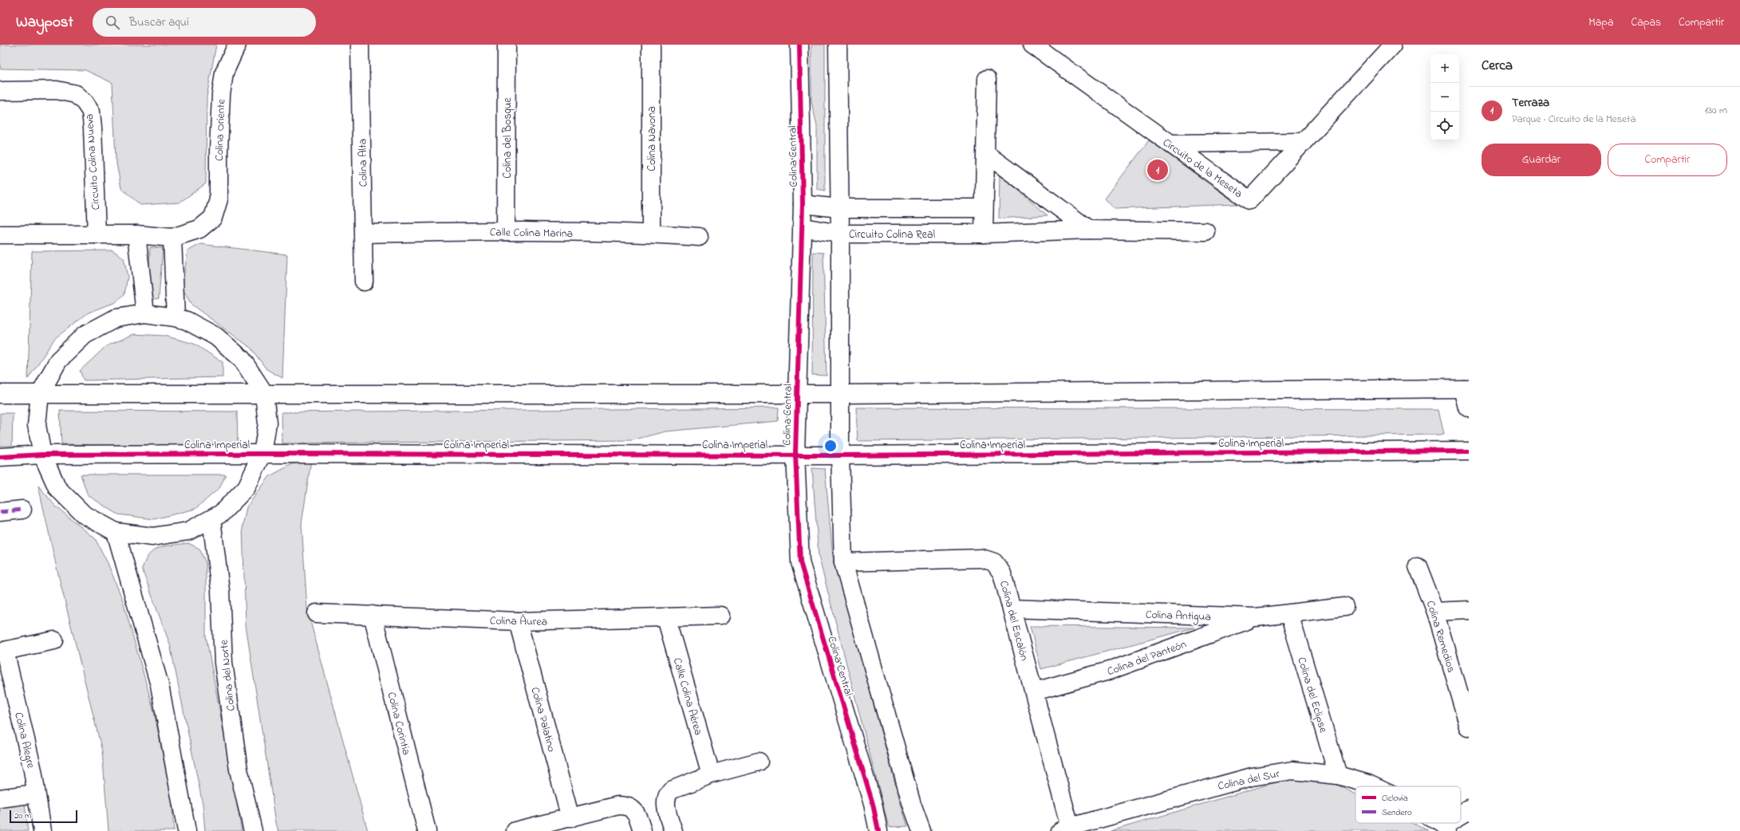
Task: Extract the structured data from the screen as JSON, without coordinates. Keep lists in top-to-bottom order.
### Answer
{
  "streets": {
    "street": [
      "Colina Oriente",
      "Colina del Bosque",
      "Colina Navona",
      "Colina Central",
      "Circuito Colina Nueva",
      "Colina Alta",
      "Circuito de la Meseta",
      "Calle Colina Marina",
      "Circuito Colina Real",
      "Colina Imperial",
      "Colina Antigua",
      "Colina Áurea",
      "Colina del Escalón",
      "Colina Remedios",
      "Colina del Panteón",
      "Colina del Norte",
      "Colina del Eclipse",
      "Calle Colina Aérea",
      "Colina Palatino",
      "Colina Corintia",
      "Colina Alegre",
      "Colina del Sur"
    ]
  },
  "crossings": [
    ["Colina del Bosque", "Calle Colina Marina"],
    ["Colina Navona", "Calle Colina Marina"],
    ["Colina Central", "Circuito Colina Real"],
    ["Colina Central", "Colina Imperial"],
    ["Colina Alta", "Calle Colina Marina"],
    ["Colina Antigua", "Colina del Escalón"],
    ["Colina Antigua", "Colina del Panteón"],
    ["Colina Antigua", "Colina del Eclipse"],
    ["Colina Áurea", "Calle Colina Aérea"],
    ["Colina Áurea", "Colina Palatino"],
    ["Colina Áurea", "Colina Corintia"],
    ["Colina del Escalón", "Colina del Panteón"],
    ["Colina del Escalón", "Colina del Sur"],
    ["Colina del Eclipse", "Colina del Sur"]
  ],
  "legend": ["Ciclovía", "Sendero"],
  "scale_bar": "20 m",
  "page": {
    "header": "Waypost",
    "search": "Buscar aquí",
    "nav": ["Mapa", "Capas", "Compartir"],
    "heading": "Cerca",
    "map_buttons": ["+", "−"],
    "list": [
      {
        "mark": "1",
        "name": "Terraza",
        "note": "Parque · Circuito de la Meseta",
        "value": "130 m"
      }
    ],
    "buttons": ["Guardar", "Compartir"],
    "pins": "1",
    "scale": "20 m"
  }
}
